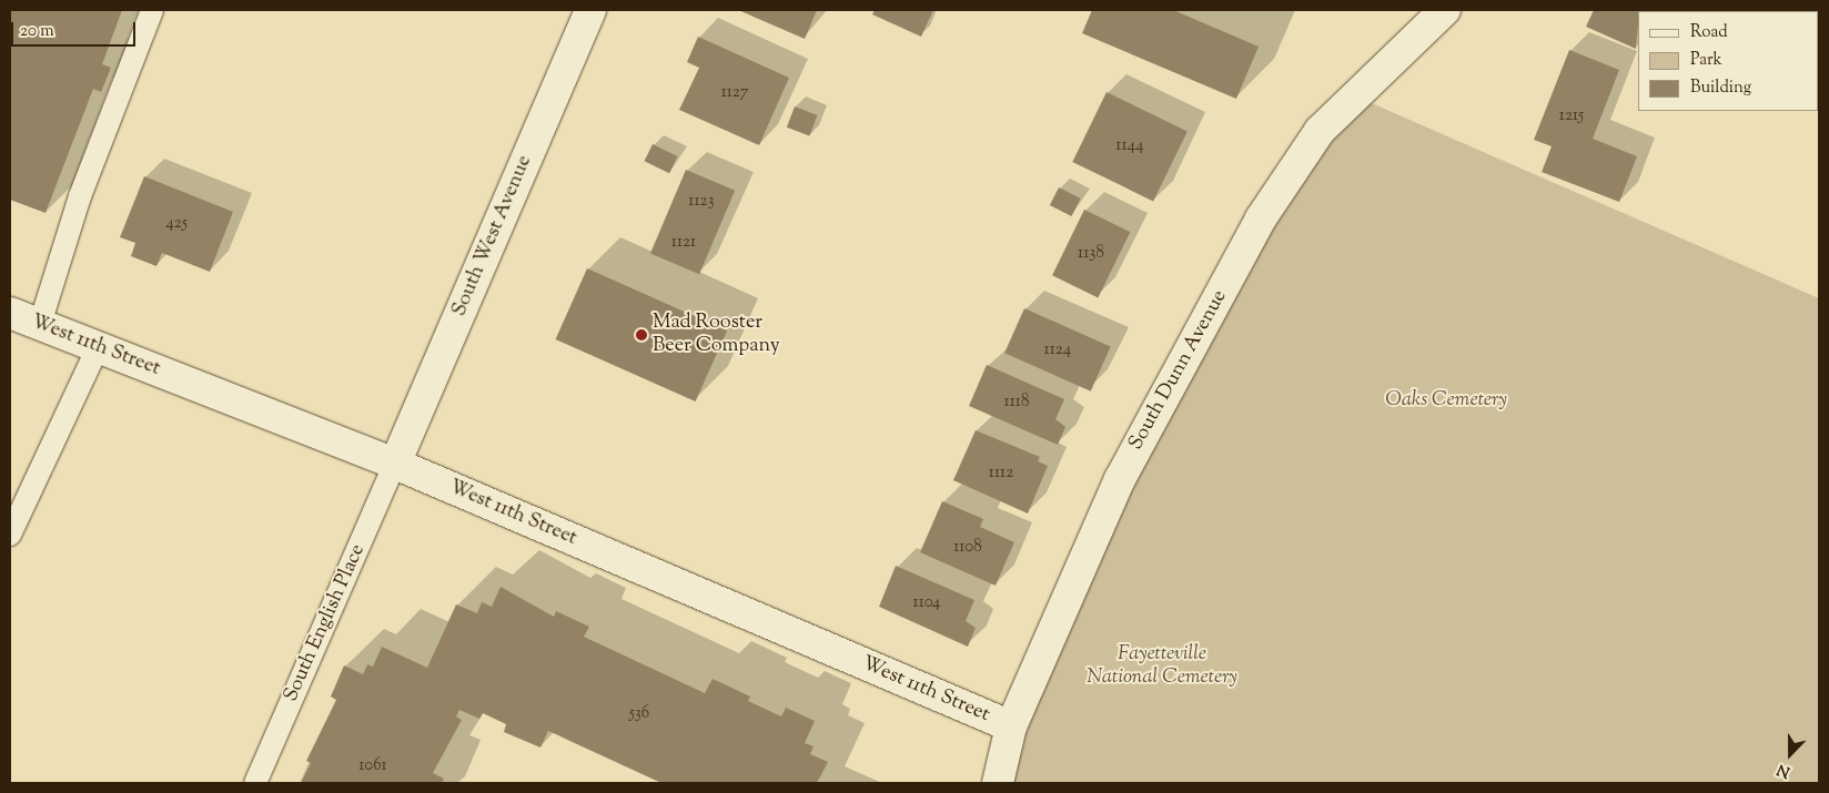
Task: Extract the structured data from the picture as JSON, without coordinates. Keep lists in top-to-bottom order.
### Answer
{
  "streets": {
    "street": ["South West Avenue", "West 11th Street", "South Dunn Avenue"],
    "lane": ["South English Place"]
  },
  "crossings": [
    ["South West Avenue", "West 11th Street"],
    ["South West Avenue", "South English Place"],
    ["West 11th Street", "South Dunn Avenue"],
    ["West 11th Street", "South English Place"]
  ],
  "parks": ["Oaks Cemetery", "Fayetteville National Cemetery"],
  "places": ["Mad Rooster Beer Company"],
  "house_numbers": [
    "1127",
    "1215",
    "1144",
    "1123",
    "425",
    "1121",
    "1138",
    "1124",
    "1118",
    "1112",
    "1108",
    "1104",
    "536",
    "1061"
  ],
  "legend": ["Road", "Park", "Building"],
  "scale_bar": "20 m",
  "north": "bottom"
}
